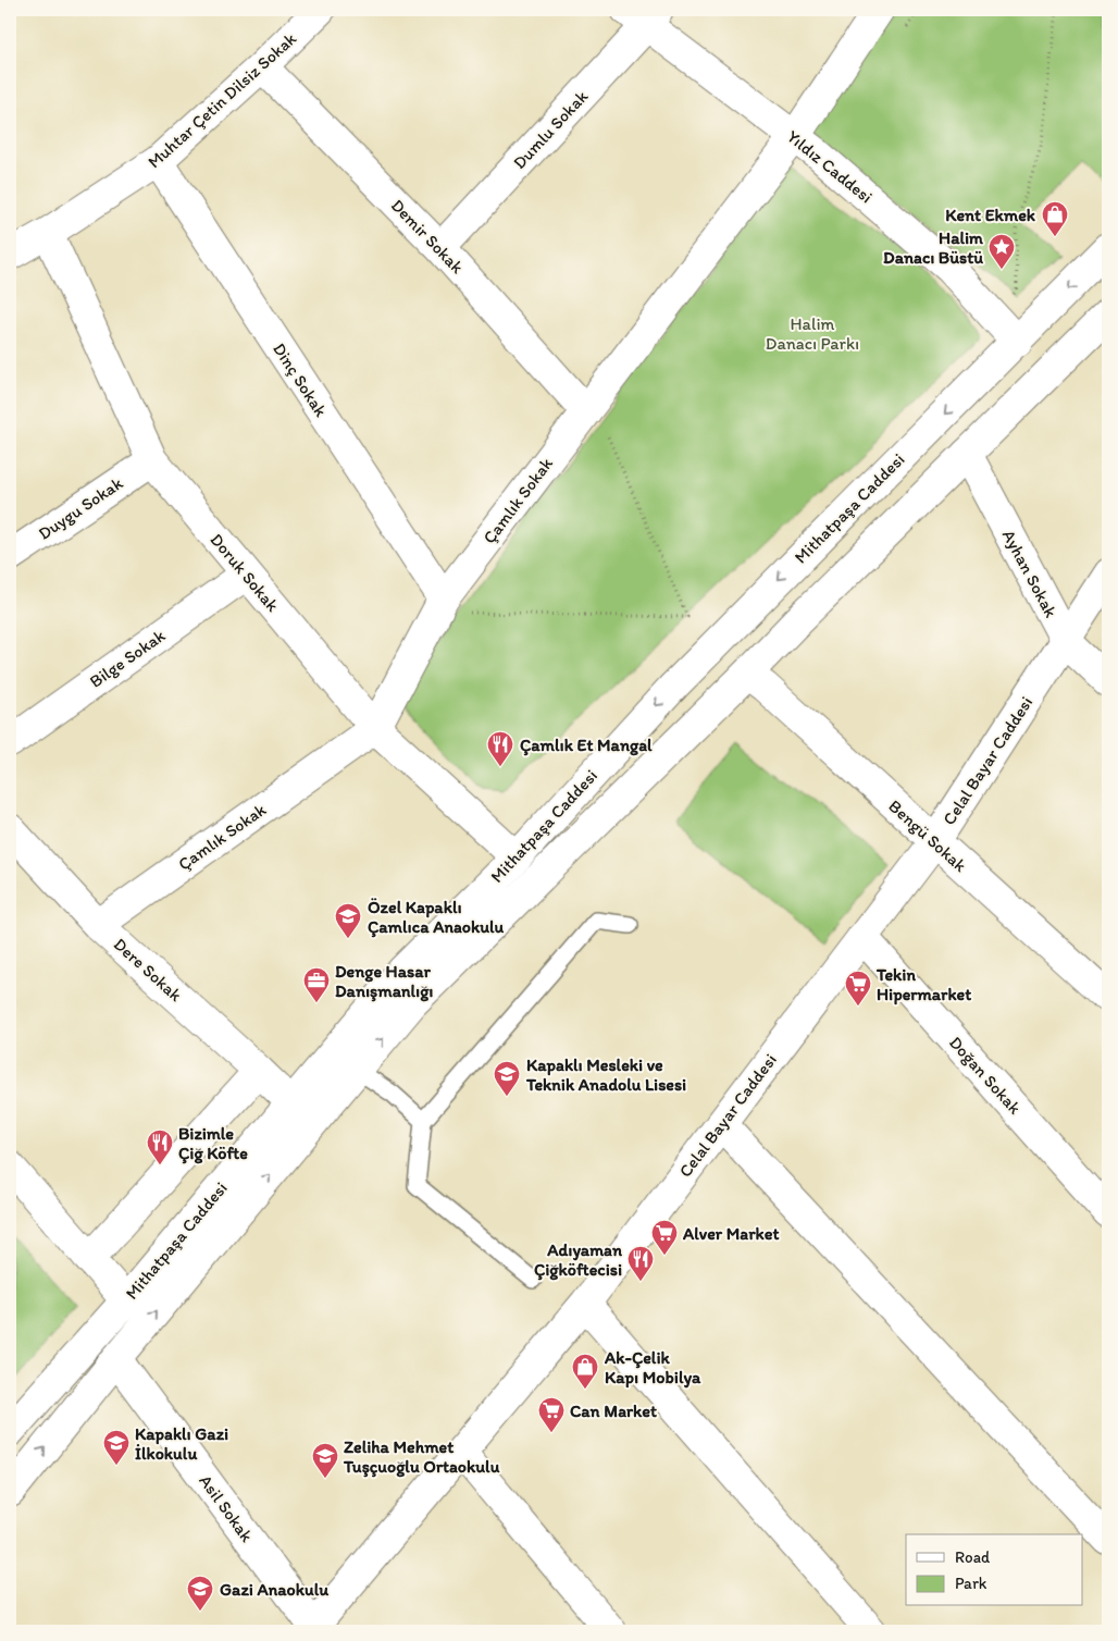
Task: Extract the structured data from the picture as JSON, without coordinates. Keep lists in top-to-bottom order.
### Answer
{
  "streets": {
    "street": [
      "Muhtar Çetin Dilsiz Sokak",
      "Dumlu Sokak",
      "Yıldız Caddesi",
      "Demir Sokak",
      "Dinç Sokak",
      "Çamlık Sokak",
      "Duygu Sokak",
      "Mithatpaşa Caddesi",
      "Doruk Sokak",
      "Ayhan Sokak",
      "Bilge Sokak",
      "Celal Bayar Caddesi",
      "Bengü Sokak",
      "Dere Sokak",
      "Doğan Sokak",
      "Asil Sokak"
    ]
  },
  "crossings": [
    ["Muhtar Çetin Dilsiz Sokak", "Demir Sokak"],
    ["Muhtar Çetin Dilsiz Sokak", "Dinç Sokak"],
    ["Muhtar Çetin Dilsiz Sokak", "Doruk Sokak"],
    ["Dumlu Sokak", "Yıldız Caddesi"],
    ["Dumlu Sokak", "Demir Sokak"],
    ["Yıldız Caddesi", "Çamlık Sokak"],
    ["Yıldız Caddesi", "Mithatpaşa Caddesi"],
    ["Demir Sokak", "Çamlık Sokak"],
    ["Dinç Sokak", "Çamlık Sokak"],
    ["Çamlık Sokak", "Doruk Sokak"],
    ["Çamlık Sokak", "Dere Sokak"],
    ["Duygu Sokak", "Doruk Sokak"],
    ["Mithatpaşa Caddesi", "Doruk Sokak"],
    ["Mithatpaşa Caddesi", "Ayhan Sokak"],
    ["Mithatpaşa Caddesi", "Bengü Sokak"],
    ["Mithatpaşa Caddesi", "Dere Sokak"],
    ["Mithatpaşa Caddesi", "Asil Sokak"],
    ["Doruk Sokak", "Bilge Sokak"],
    ["Ayhan Sokak", "Celal Bayar Caddesi"],
    ["Celal Bayar Caddesi", "Bengü Sokak"],
    ["Celal Bayar Caddesi", "Doğan Sokak"],
    ["Celal Bayar Caddesi", "Asil Sokak"]
  ],
  "parks": ["Halim Danacı Parkı"],
  "places": {
    "shop": ["Kent Ekmek", "Ak-Çelik Kapı Mobilya"],
    "place": ["Halim Danacı Büstü"],
    "restaurant": ["Çamlık Et Mangal", "Bizimle Çiğ Köfte", "Adıyaman Çiğköftecisi"],
    "school or university": [
      "Özel Kapaklı Çamlıca Anaokulu",
      "Kapaklı Mesleki ve Teknik Anadolu Lisesi",
      "Kapaklı Gazi İlkokulu",
      "Zeliha Mehmet Tuşçuoğlu Ortaokulu",
      "Gazi Anaokulu"
    ],
    "office": ["Denge Hasar Danışmanlığı"],
    "supermarket": ["Tekin Hipermarket", "Alver Market", "Can Market"]
  },
  "legend": ["Road", "Park"]
}
